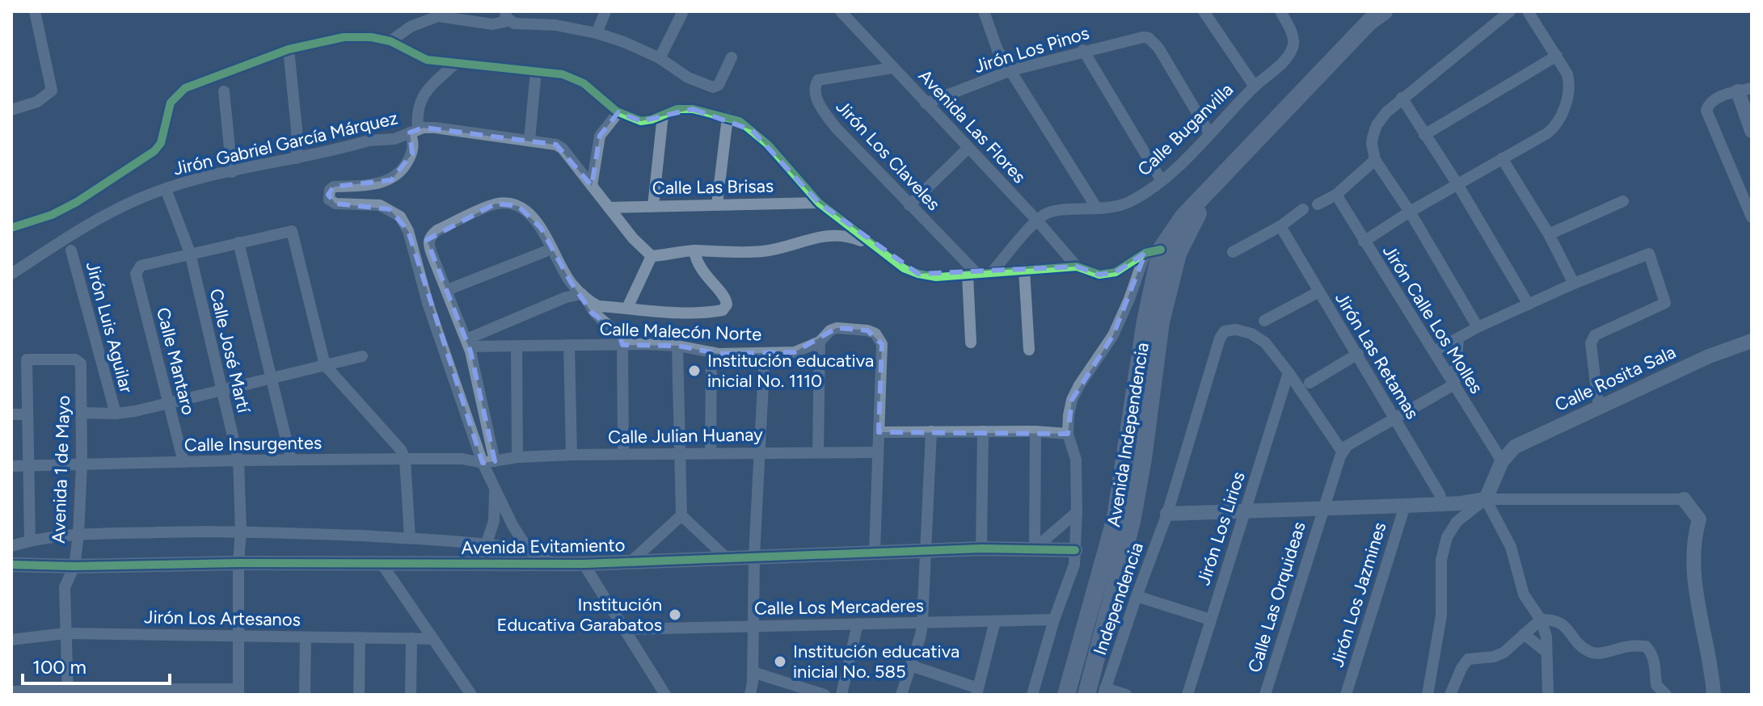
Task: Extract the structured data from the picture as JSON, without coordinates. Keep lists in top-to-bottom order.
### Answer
{
  "streets": {
    "main road": ["Avenida Independencia"],
    "street": [
      "Jirón Los Pinos",
      "Avenida Las Flores",
      "Calle Buganvilla",
      "Jirón Gabriel García Márquez",
      "Jirón Los Claveles",
      "Calle Las Brisas",
      "Jirón Calle Los Molles",
      "Jirón Luis Aguilar",
      "Calle Malecón Norte",
      "Calle José Martí",
      "Jirón Las Retamas",
      "Calle Mantaro",
      "Calle Rosita Sala",
      "Calle Julian Huanay",
      "Calle Insurgentes",
      "Avenida 1 de Mayo",
      "Jirón Los Lirios",
      "Avenida Evitamiento",
      "Jirón Los Jazmines",
      "Calle Las Orquideas",
      "Independencia",
      "Calle Los Mercaderes",
      "Jirón Los Artesanos"
    ]
  },
  "crossings": [
    ["Jirón Los Pinos", "Avenida Las Flores"],
    ["Jirón Los Pinos", "Calle Buganvilla"],
    ["Avenida Las Flores", "Calle Buganvilla"],
    ["Avenida Las Flores", "Jirón Los Claveles"],
    ["Jirón Gabriel García Márquez", "Calle Las Brisas"],
    ["Jirón Gabriel García Márquez", "Calle José Martí"],
    ["Jirón Calle Los Molles", "Calle Rosita Sala"],
    ["Calle José Martí", "Calle Mantaro"],
    ["Calle José Martí", "Calle Insurgentes"],
    ["Calle José Martí", "Avenida Evitamiento"],
    ["Calle José Martí", "Jirón Los Artesanos"],
    ["Calle Mantaro", "Calle Insurgentes"],
    ["Calle Julian Huanay", "Calle Insurgentes"],
    ["Calle Insurgentes", "Avenida 1 de Mayo"],
    ["Avenida 1 de Mayo", "Avenida Evitamiento"],
    ["Avenida 1 de Mayo", "Jirón Los Artesanos"],
    ["Jirón Los Lirios", "Independencia"]
  ],
  "places": ["Institución educativa inicial No. 1110", "Institución Educativa Garabatos", "Institución educativa inicial No. 585"],
  "scale_bar": "100 m"
}
